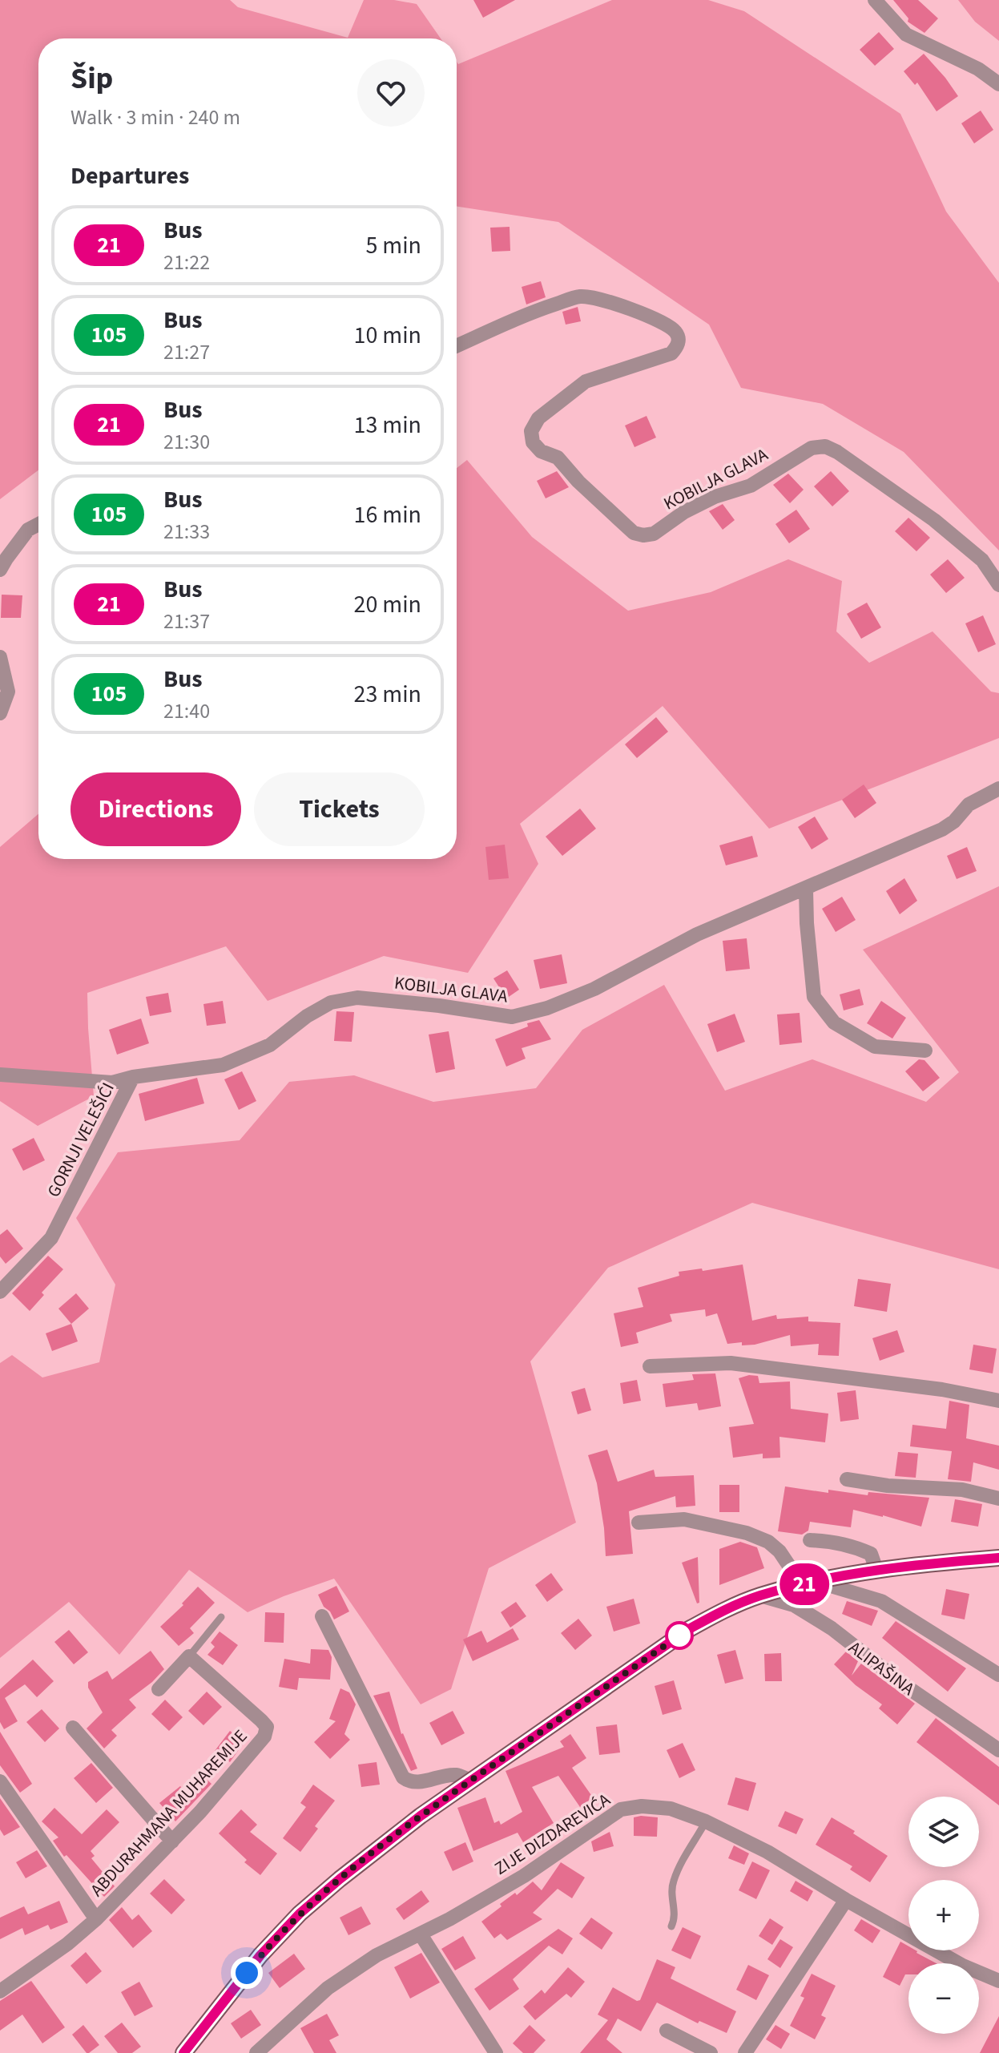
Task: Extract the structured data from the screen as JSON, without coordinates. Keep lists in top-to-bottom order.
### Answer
{
  "streets": {
    "street": [
      "KOBILJA GLAVA",
      "GORNJI VELEŠIĆI",
      "ALIPAŠINA",
      "ABDURAHMANA MUHAREMIJE",
      "ZIJE DIZDAREVIĆA"
    ]
  },
  "crossings": [
    ["KOBILJA GLAVA", "GORNJI VELEŠIĆI"]
  ],
  "lines": ["bus line 21"],
  "page": {
    "on_map": "21",
    "heading": [
      ["Šip", "Walk · 3 min · 240 m"],
      "Departures"
    ],
    "list": [
      {
        "mark": "21",
        "name": "Bus",
        "note": "21:22",
        "value": "5 min"
      },
      {
        "mark": "105",
        "name": "Bus",
        "note": "21:27",
        "value": "10 min"
      },
      {
        "mark": "21",
        "name": "Bus",
        "note": "21:30",
        "value": "13 min"
      },
      {
        "mark": "105",
        "name": "Bus",
        "note": "21:33",
        "value": "16 min"
      },
      {
        "mark": "21",
        "name": "Bus",
        "note": "21:37",
        "value": "20 min"
      },
      {
        "mark": "105",
        "name": "Bus",
        "note": "21:40",
        "value": "23 min"
      }
    ],
    "buttons": ["Directions", "Tickets"],
    "map_buttons": ["+", "−"]
  }
}
